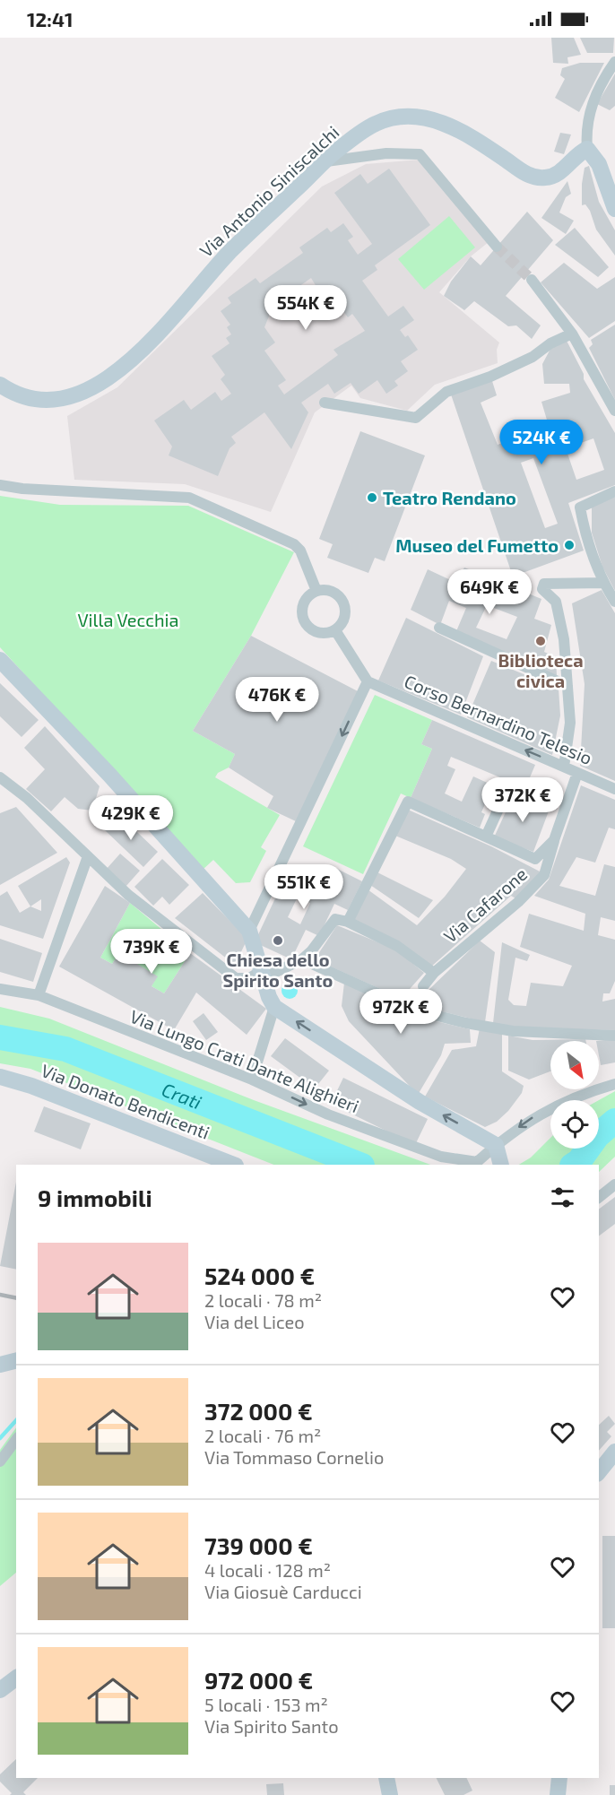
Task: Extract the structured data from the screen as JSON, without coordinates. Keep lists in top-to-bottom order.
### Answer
{
  "streets": {
    "street": [
      "Via Antonio Siniscalchi",
      "Corso Bernardino Telesio",
      "Via Cafarone",
      "Via Lungo Crati Dante Alighieri",
      "Via Donato Bendicenti"
    ]
  },
  "crossings": [
    ["Corso Bernardino Telesio", "Via Cafarone"]
  ],
  "water": ["Crati"],
  "parks": ["Villa Vecchia"],
  "places": [
    "Teatro Rendano",
    "Museo del Fumetto",
    "Biblioteca civica",
    "Chiesa dello Spirito Santo"
  ],
  "north": "bottom right",
  "page": {
    "status": "12:41",
    "price": [
      "554K €",
      "524K €",
      "649K €",
      "476K €",
      "372K €",
      "429K €",
      "551K €",
      "739K €",
      "972K €"
    ],
    "heading": "9 immobili",
    "list": [
      {
        "name": "524 000 €",
        "note": "2 locali · 78 m² · Via del Liceo"
      },
      {
        "name": "372 000 €",
        "note": "2 locali · 76 m² · Via Tommaso Cornelio"
      },
      {
        "name": "739 000 €",
        "note": "4 locali · 128 m² · Via Giosuè Carducci"
      },
      {
        "name": "972 000 €",
        "note": "5 locali · 153 m² · Via Spirito Santo"
      }
    ]
  }
}
